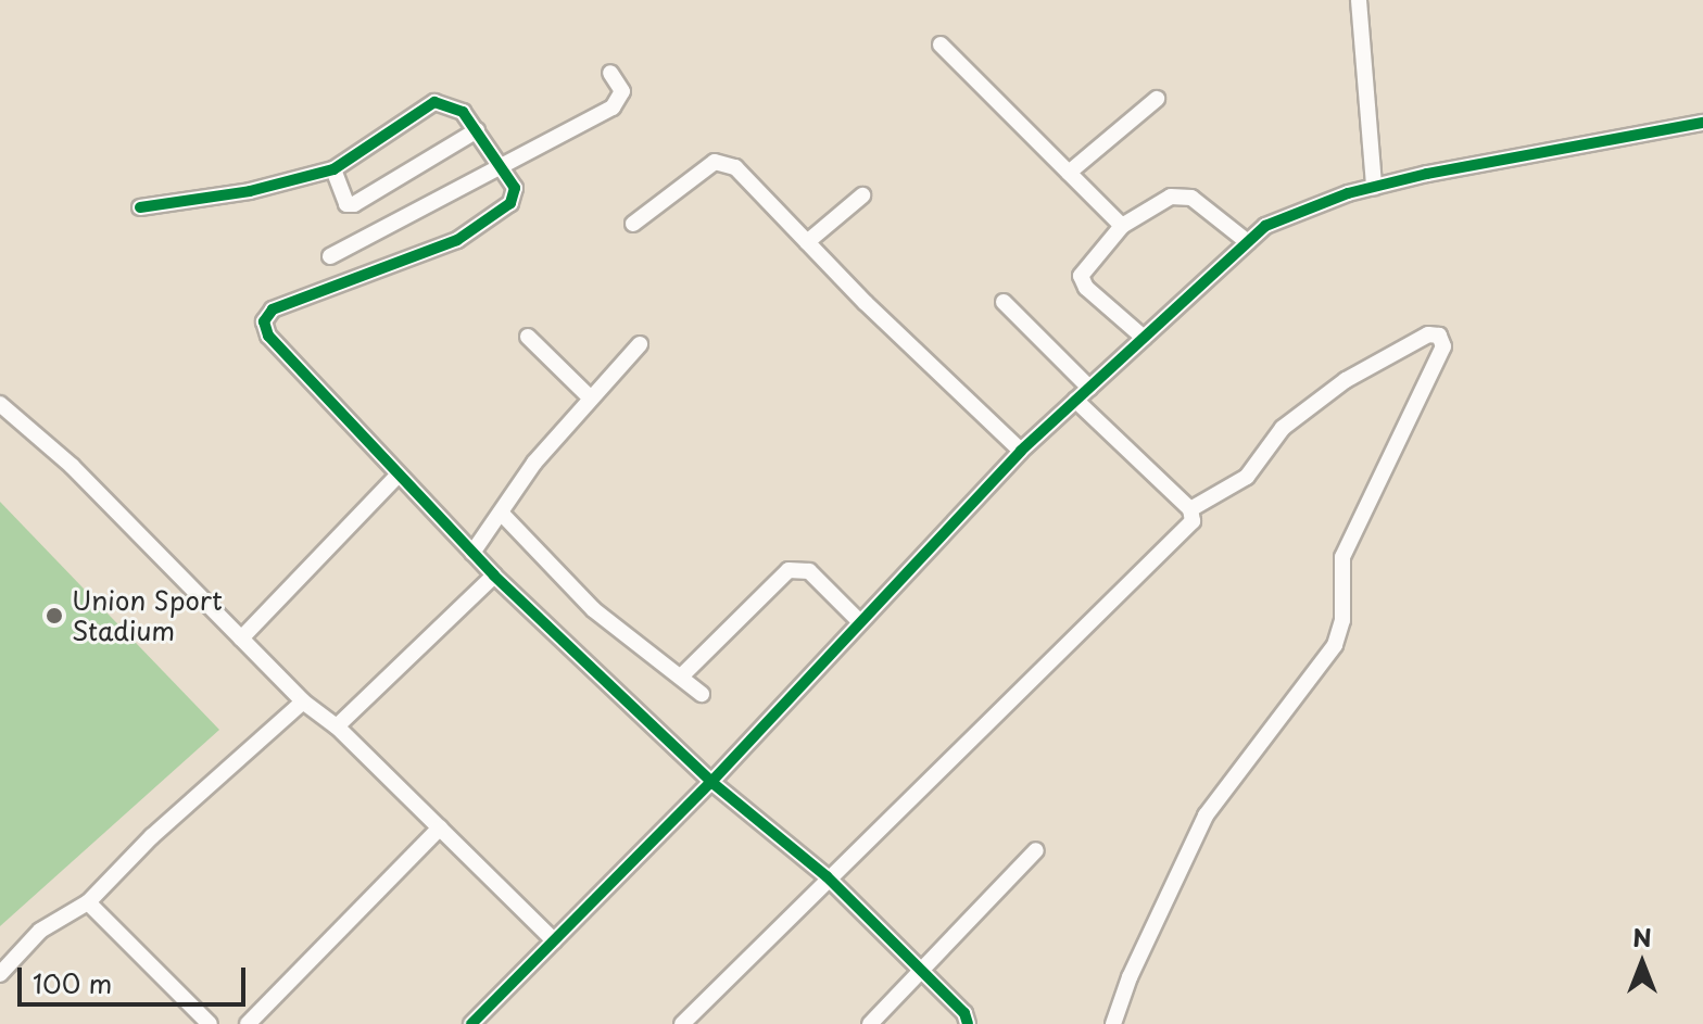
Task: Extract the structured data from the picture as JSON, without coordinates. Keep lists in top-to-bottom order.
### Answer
{
  "places": ["Union Sport Stadium"],
  "scale_bar": "100 m",
  "north": "top"
}
